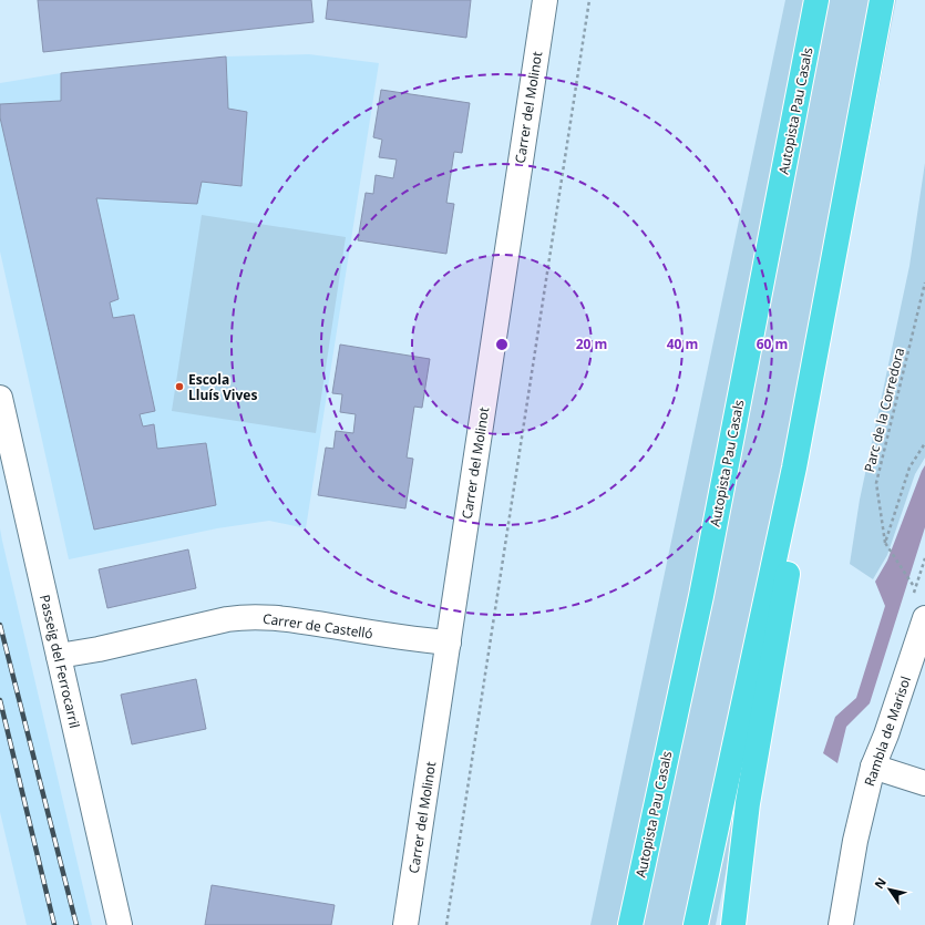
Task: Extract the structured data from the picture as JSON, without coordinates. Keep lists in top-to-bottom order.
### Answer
{
  "streets": {
    "highway": ["Autopista Pau Casals"],
    "street": [
      "Carrer del Molinot",
      "Carrer de Castelló",
      "Passeig del Ferrocarril",
      "Rambla de Marisol"
    ],
    "path": ["Parc de la Corredora"]
  },
  "crossings": [
    ["Carrer del Molinot", "Carrer de Castelló"],
    ["Carrer de Castelló", "Passeig del Ferrocarril"]
  ],
  "places": ["Escola Lluís Vives"],
  "north": "top left",
  "rings": ["20 m", "40 m", "60 m"]
}
